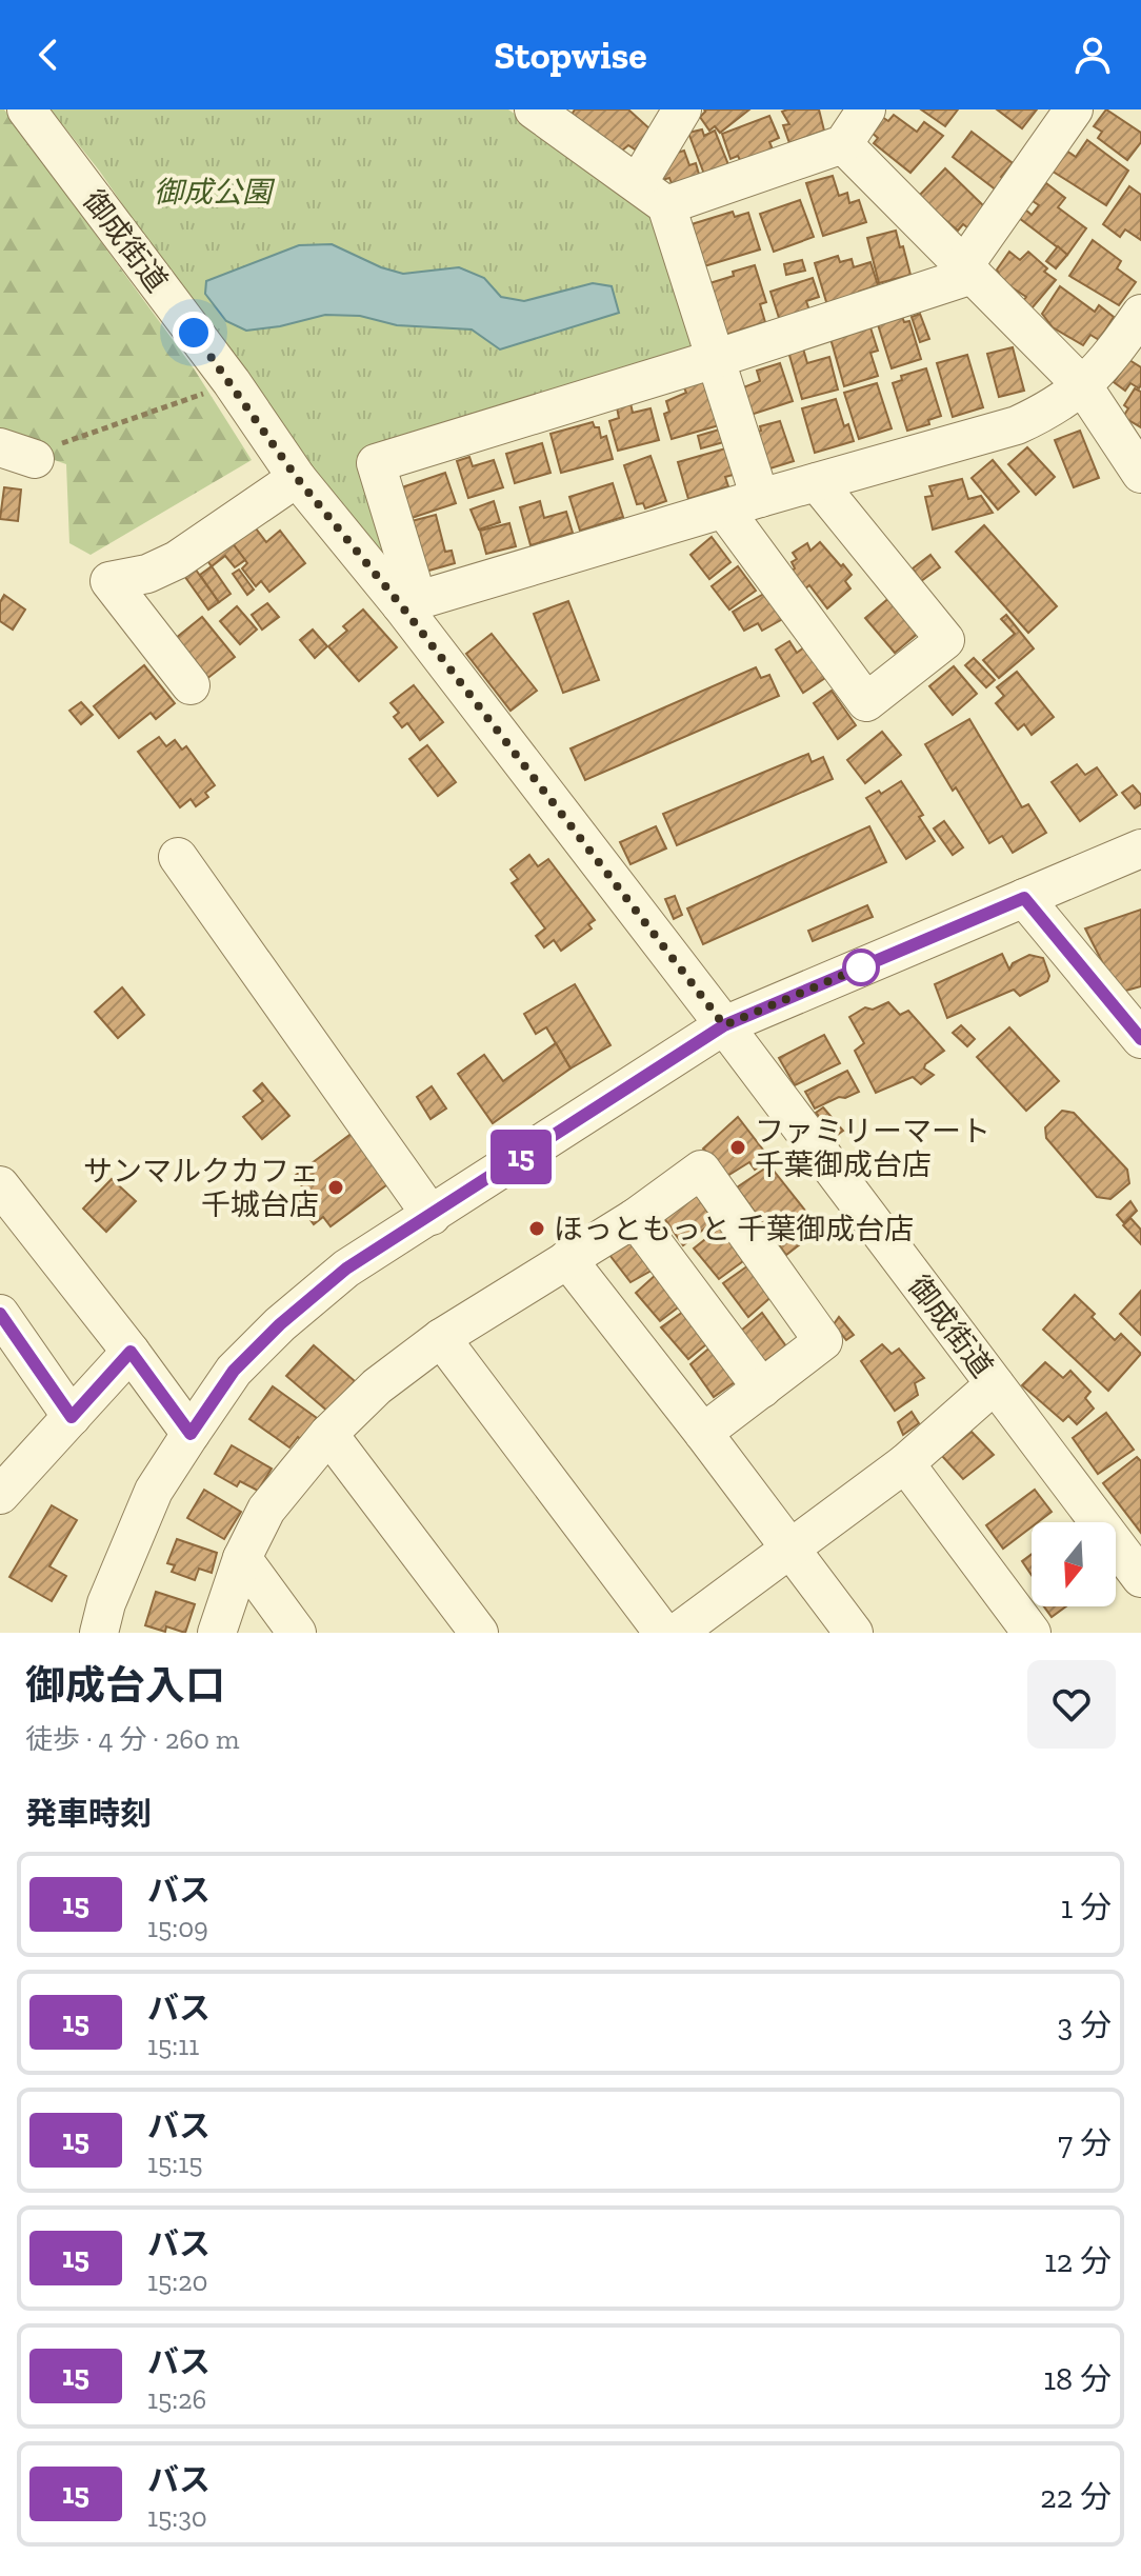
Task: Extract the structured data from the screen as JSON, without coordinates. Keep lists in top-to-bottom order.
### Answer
{
  "streets": {
    "street": ["御成街道"]
  },
  "parks": ["御成公園"],
  "places": ["ファミリーマート 千葉御成台店", "サンマルクカフェ 千城台店", "ほっともっと 千葉御成台店"],
  "lines": ["bus line 15"],
  "north": "bottom",
  "page": {
    "header": "Stopwise",
    "on_map": "15",
    "heading": [
      ["御成台入口", "徒歩 · 4 分 · 260 m"],
      "発車時刻"
    ],
    "list": [
      {
        "mark": "15",
        "name": "バス",
        "note": "15:09",
        "value": "1 分"
      },
      {
        "mark": "15",
        "name": "バス",
        "note": "15:11",
        "value": "3 分"
      },
      {
        "mark": "15",
        "name": "バス",
        "note": "15:15",
        "value": "7 分"
      },
      {
        "mark": "15",
        "name": "バス",
        "note": "15:20",
        "value": "12 分"
      },
      {
        "mark": "15",
        "name": "バス",
        "note": "15:26",
        "value": "18 分"
      },
      {
        "mark": "15",
        "name": "バス",
        "note": "15:30",
        "value": "22 分"
      }
    ]
  }
}
